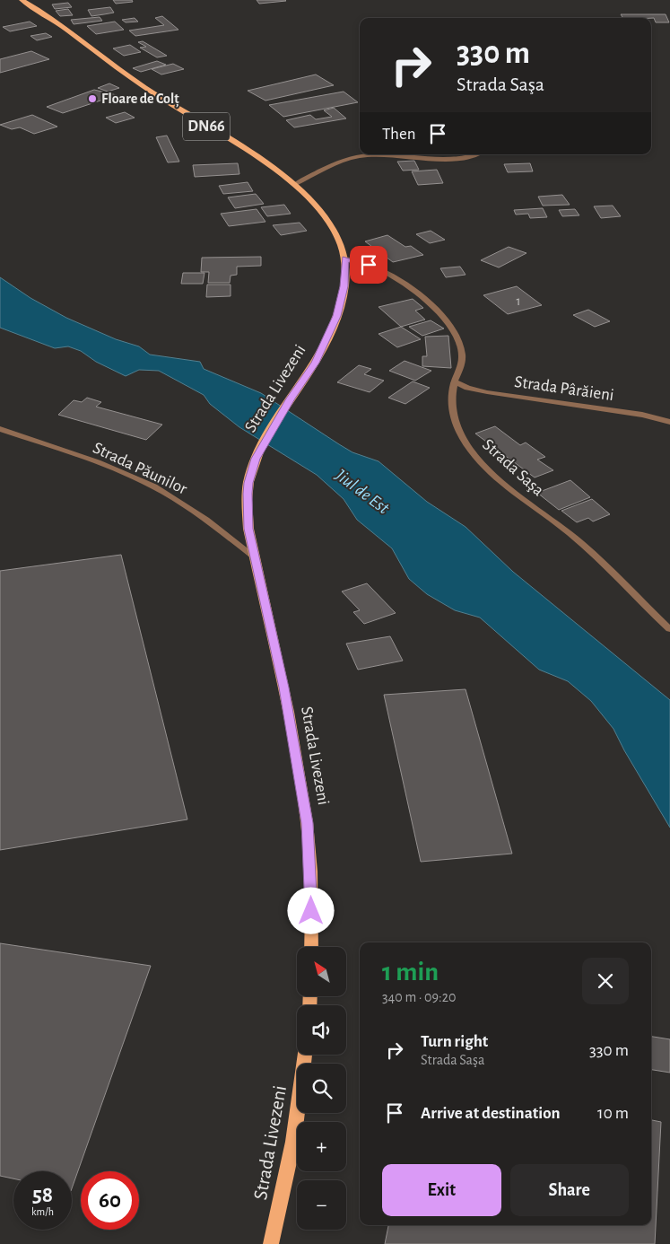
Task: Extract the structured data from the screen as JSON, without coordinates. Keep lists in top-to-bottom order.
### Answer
{
  "streets": {
    "main road": ["DN66", "Strada Livezeni"],
    "street": ["Strada Pârăieni", "Strada Saşa", "Strada Păunilor"]
  },
  "crossings": [
    ["Strada Livezeni", "Strada Saşa"],
    ["Strada Livezeni", "Strada Păunilor"],
    ["Strada Pârăieni", "Strada Saşa"]
  ],
  "water": ["Jiul de Est"],
  "places": ["Floare de Colț"],
  "house_numbers": ["1"],
  "north": "top left",
  "page": {
    "turn": ["330 m", "Strada Saşa"],
    "then": "Then",
    "heading": ["1 min", "340 m · 09:20"],
    "map_buttons": ["+", "−"],
    "list": [
      {
        "name": "Turn right",
        "note": "Strada Saşa",
        "value": "330 m"
      },
      {
        "name": "Arrive at destination",
        "value": "10 m"
      }
    ],
    "buttons": ["Exit", "Share"],
    "speed": "58 km/h",
    "limit": "60"
  }
}
